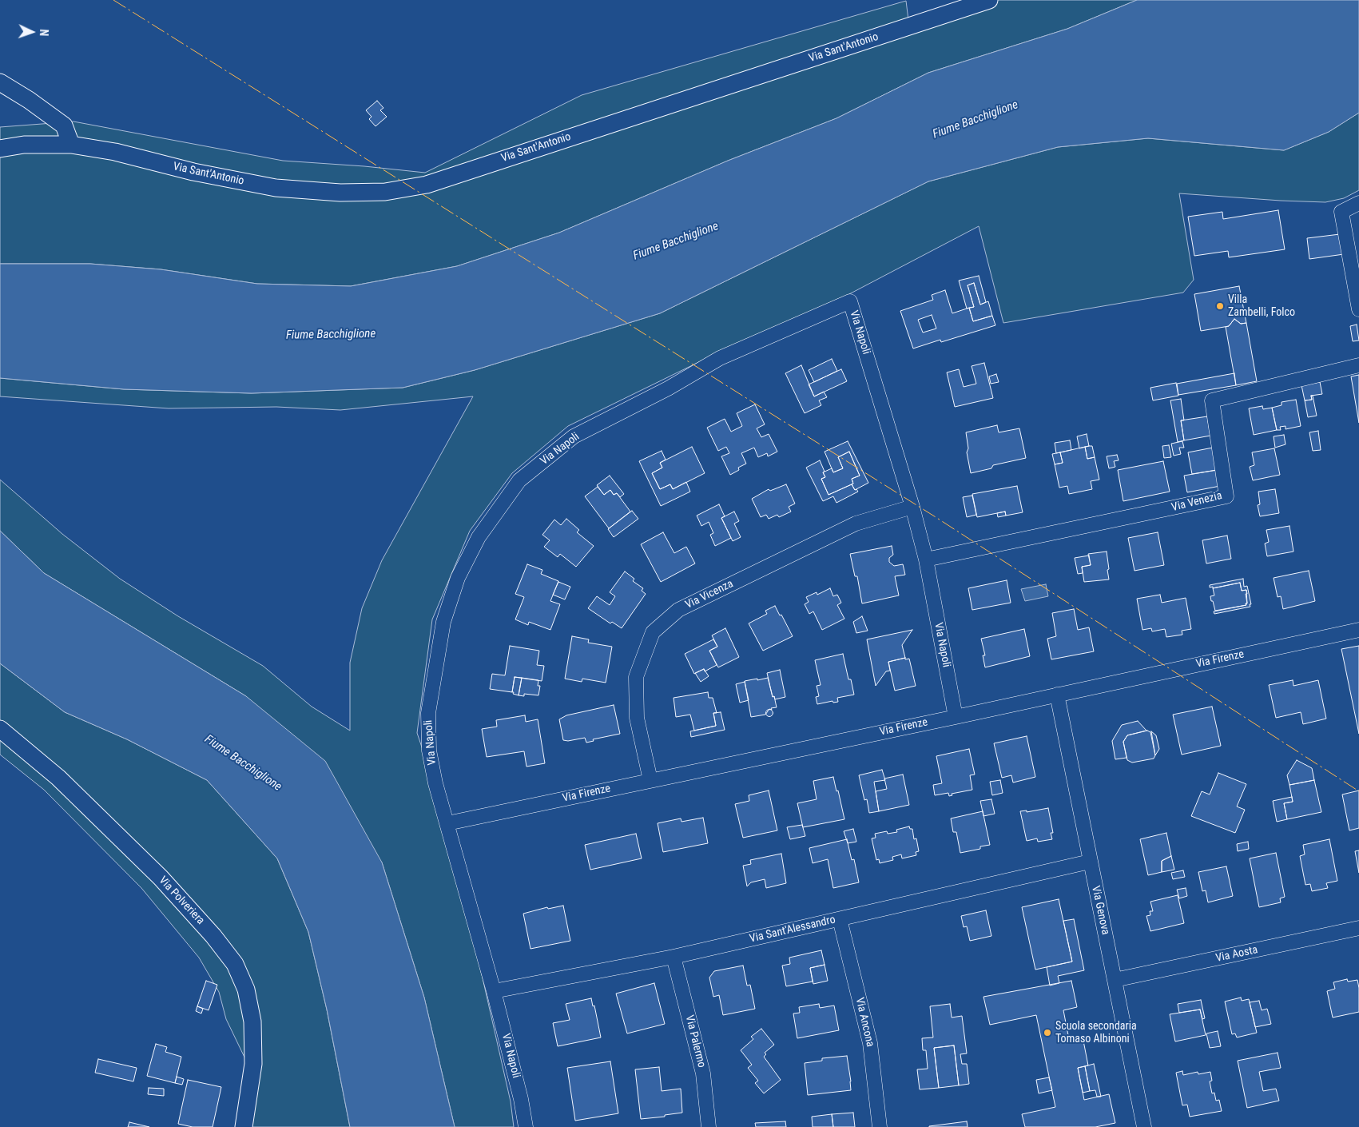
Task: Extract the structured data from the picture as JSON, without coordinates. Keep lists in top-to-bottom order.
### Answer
{
  "streets": {
    "street": [
      "Via Sant'Antonio",
      "Via Napoli",
      "Via Venezia",
      "Via Vicenza",
      "Via Firenze",
      "Via Polveriera",
      "Via Genova",
      "Via Sant'Alessandro",
      "Via Aosta",
      "Via Ancona",
      "Via Palermo"
    ]
  },
  "crossings": [
    ["Via Napoli", "Via Venezia"],
    ["Via Napoli", "Via Vicenza"],
    ["Via Napoli", "Via Firenze"],
    ["Via Napoli", "Via Sant'Alessandro"],
    ["Via Vicenza", "Via Firenze"],
    ["Via Firenze", "Via Genova"],
    ["Via Genova", "Via Sant'Alessandro"],
    ["Via Genova", "Via Aosta"],
    ["Via Sant'Alessandro", "Via Ancona"],
    ["Via Sant'Alessandro", "Via Palermo"]
  ],
  "water": ["Fiume Bacchiglione"],
  "places": ["Villa Zambelli, Folco", "Scuola secondaria Tomaso Albinoni"],
  "north": "right"
}
